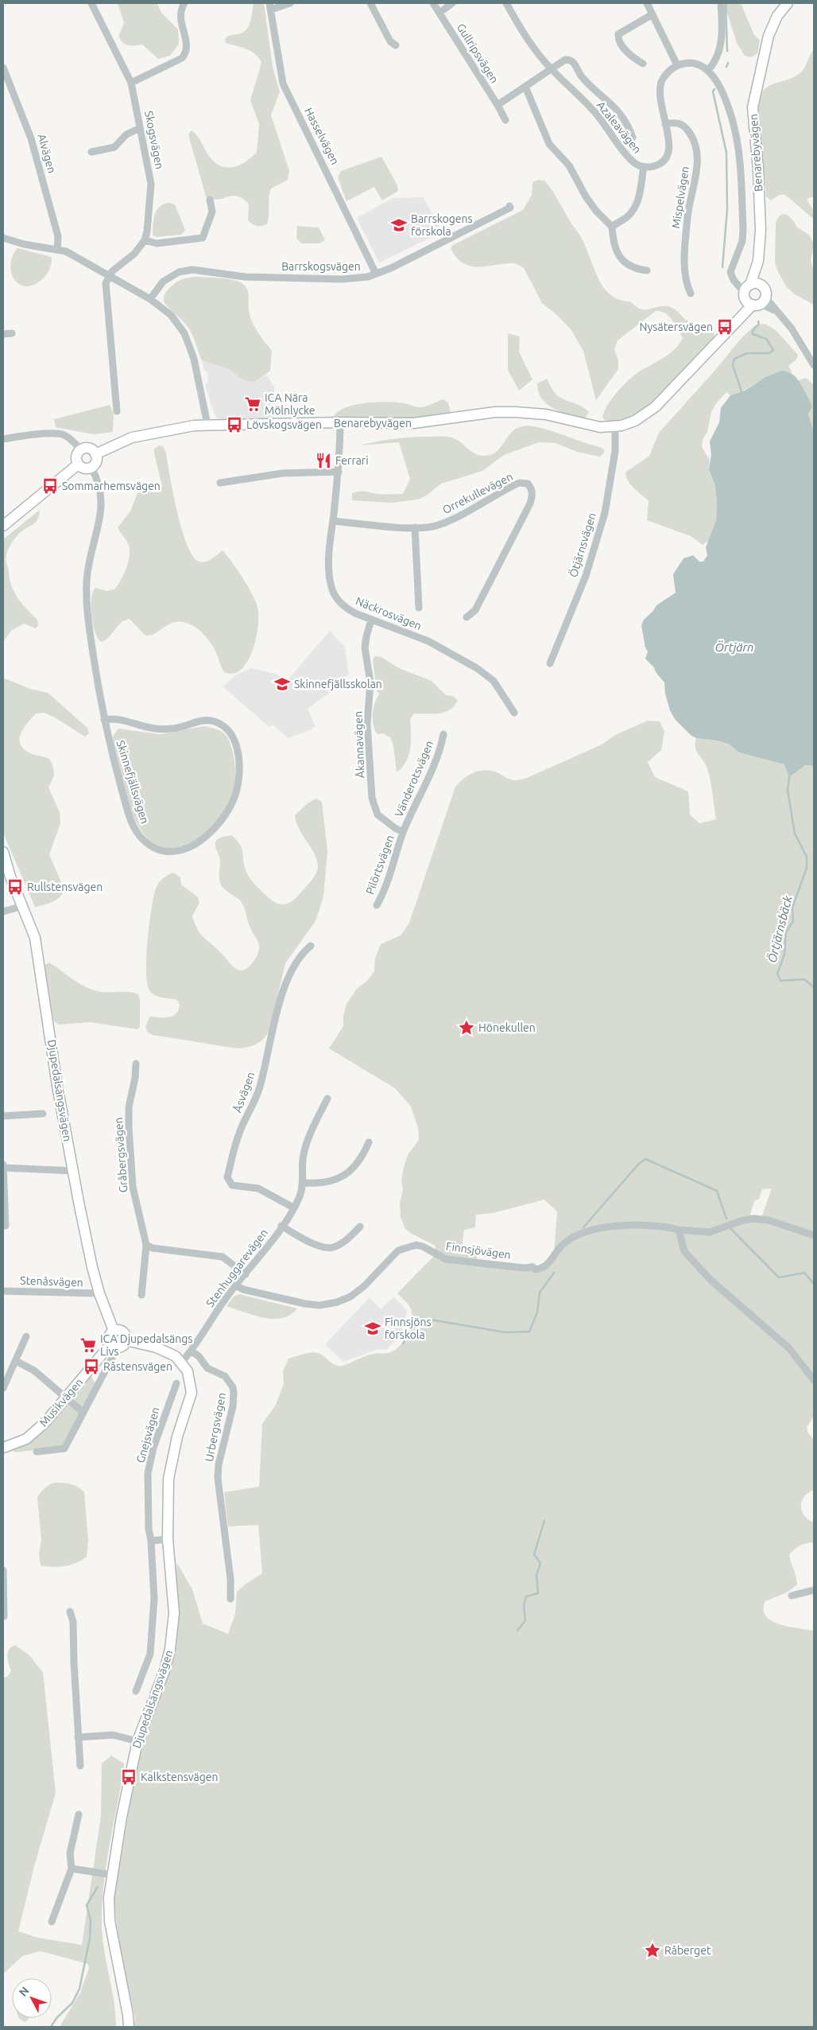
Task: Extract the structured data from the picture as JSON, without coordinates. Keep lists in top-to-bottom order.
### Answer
{
  "streets": {
    "street": [
      "Gullripsvägen",
      "Azaleavägen",
      "Hasselvägen",
      "Skogsvägen",
      "Benarebyvägen",
      "Alvägen",
      "Mispelvägen",
      "Barrskogsvägen",
      "Orrekullevägen",
      "Ötjärnsvägen",
      "Näckrosvägen",
      "Åkannavägen",
      "Vänderotsvägen",
      "Skinnefjällsvägen",
      "Pilörtsvägen",
      "Djupedalsängsvägen",
      "Åsvägen",
      "Gråbergsvägen",
      "Finnsjövägen",
      "Stenhuggarevägen",
      "Stenåsvägen",
      "Musikvägen",
      "Urbergsvägen",
      "Gnejsvägen"
    ]
  },
  "crossings": [
    ["Azaleavägen", "Mispelvägen"],
    ["Hasselvägen", "Barrskogsvägen"],
    ["Benarebyvägen", "Ötjärnsvägen"],
    ["Benarebyvägen", "Näckrosvägen"],
    ["Benarebyvägen", "Skinnefjällsvägen"],
    ["Orrekullevägen", "Näckrosvägen"],
    ["Näckrosvägen", "Åkannavägen"],
    ["Åkannavägen", "Vänderotsvägen"],
    ["Åkannavägen", "Pilörtsvägen"],
    ["Vänderotsvägen", "Pilörtsvägen"],
    ["Djupedalsängsvägen", "Stenhuggarevägen"],
    ["Djupedalsängsvägen", "Stenåsvägen"],
    ["Djupedalsängsvägen", "Musikvägen"],
    ["Åsvägen", "Stenhuggarevägen"],
    ["Finnsjövägen", "Stenhuggarevägen"],
    ["Stenhuggarevägen", "Urbergsvägen"]
  ],
  "water": ["Örtjärn", "Örtjärnsbäck"],
  "places": {
    "school or university": ["Barrskogens förskola", "Skinnefjällsskolan", "Finnsjöns förskola"],
    "bus stop": [
      "Nysätersvägen",
      "Lövskogsvägen",
      "Sommarhemsvägen",
      "Rullstensvägen",
      "Råstensvägen",
      "Kalkstensvägen"
    ],
    "supermarket": ["ICA Nära Mölnlycke", "ICA Djupedalsängs Livs"],
    "restaurant": ["Ferrari"],
    "place": ["Hönekullen", "Råberget"]
  },
  "north": "top left"
}
